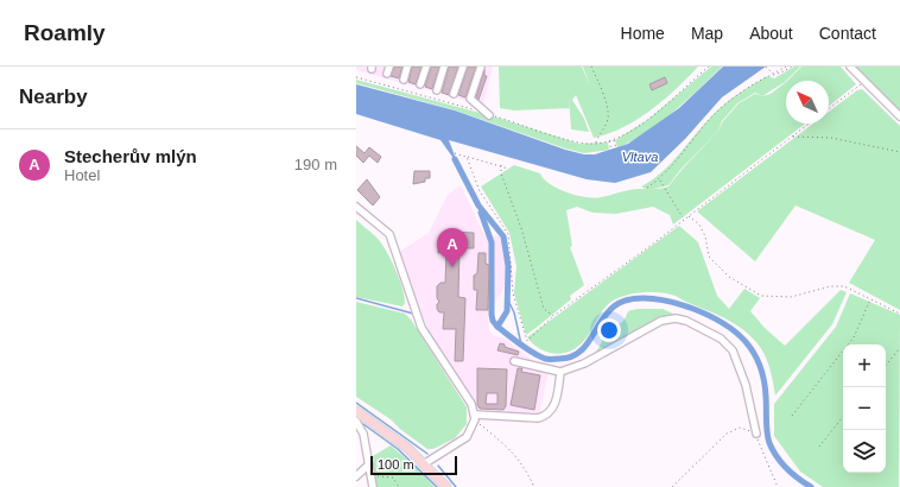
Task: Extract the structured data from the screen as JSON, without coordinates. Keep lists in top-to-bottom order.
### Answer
{
  "water": ["Vltava"],
  "scale_bar": "100 m",
  "north": "top left",
  "page": {
    "header": "Roamly",
    "nav": [
      "Home",
      "Map",
      "About",
      "Contact"
    ],
    "heading": "Nearby",
    "list": [
      {
        "mark": "A",
        "name": "Stecherův mlýn",
        "note": "Hotel",
        "value": "190 m"
      }
    ],
    "pins": "A",
    "map_buttons": ["+", "−"],
    "scale": "100 m"
  }
}
